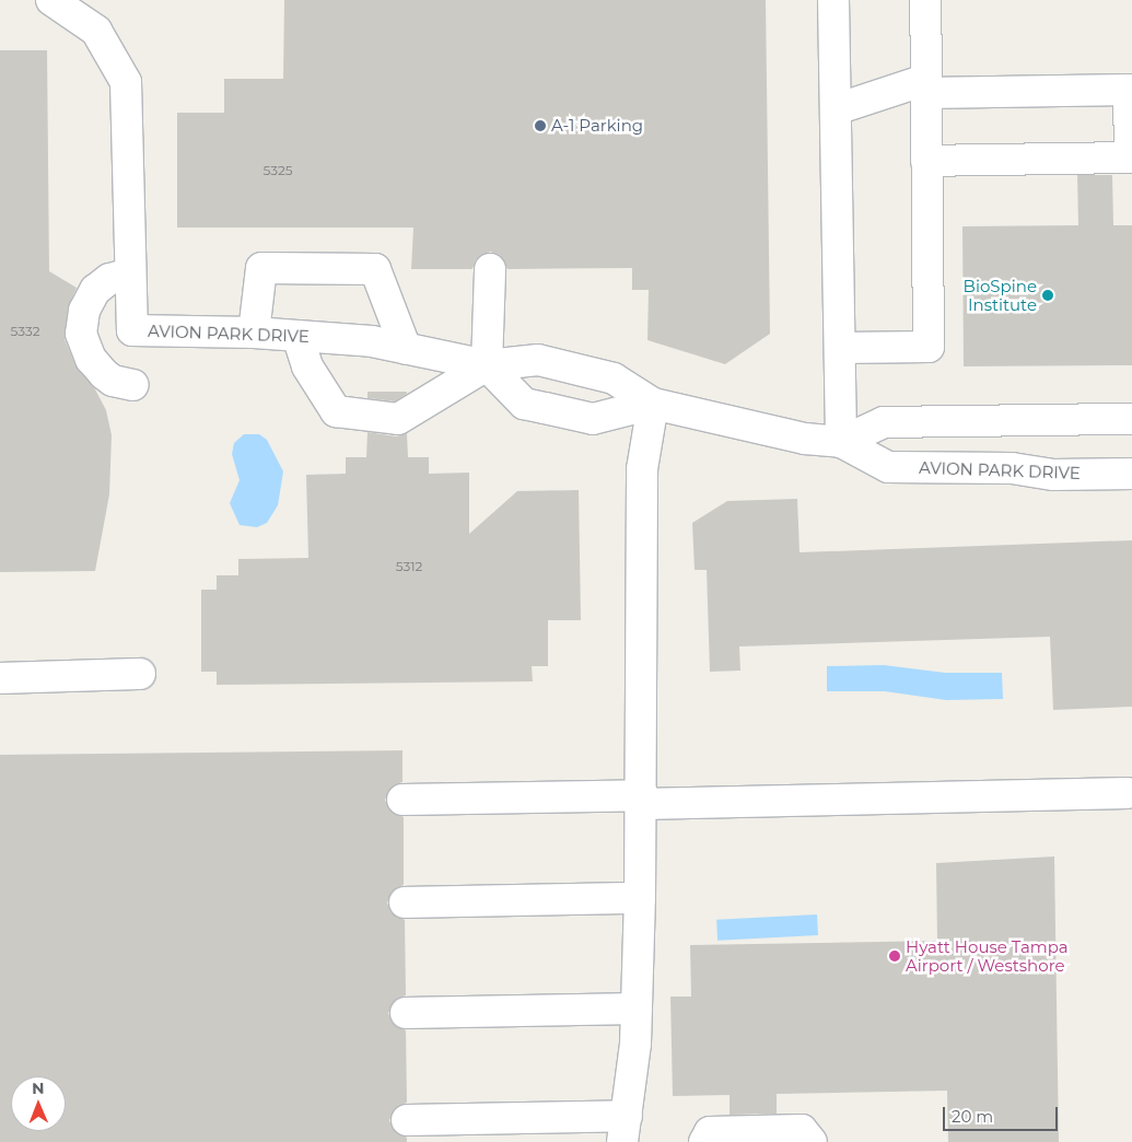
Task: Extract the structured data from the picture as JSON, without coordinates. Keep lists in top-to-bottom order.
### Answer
{
  "streets": {
    "street": ["AVION PARK DRIVE"]
  },
  "places": ["A-1 Parking", "BioSpine Institute", "Hyatt House Tampa Airport / Westshore"],
  "house_numbers": ["5325", "5332", "5312"],
  "scale_bar": "20 m",
  "north": "top"
}
